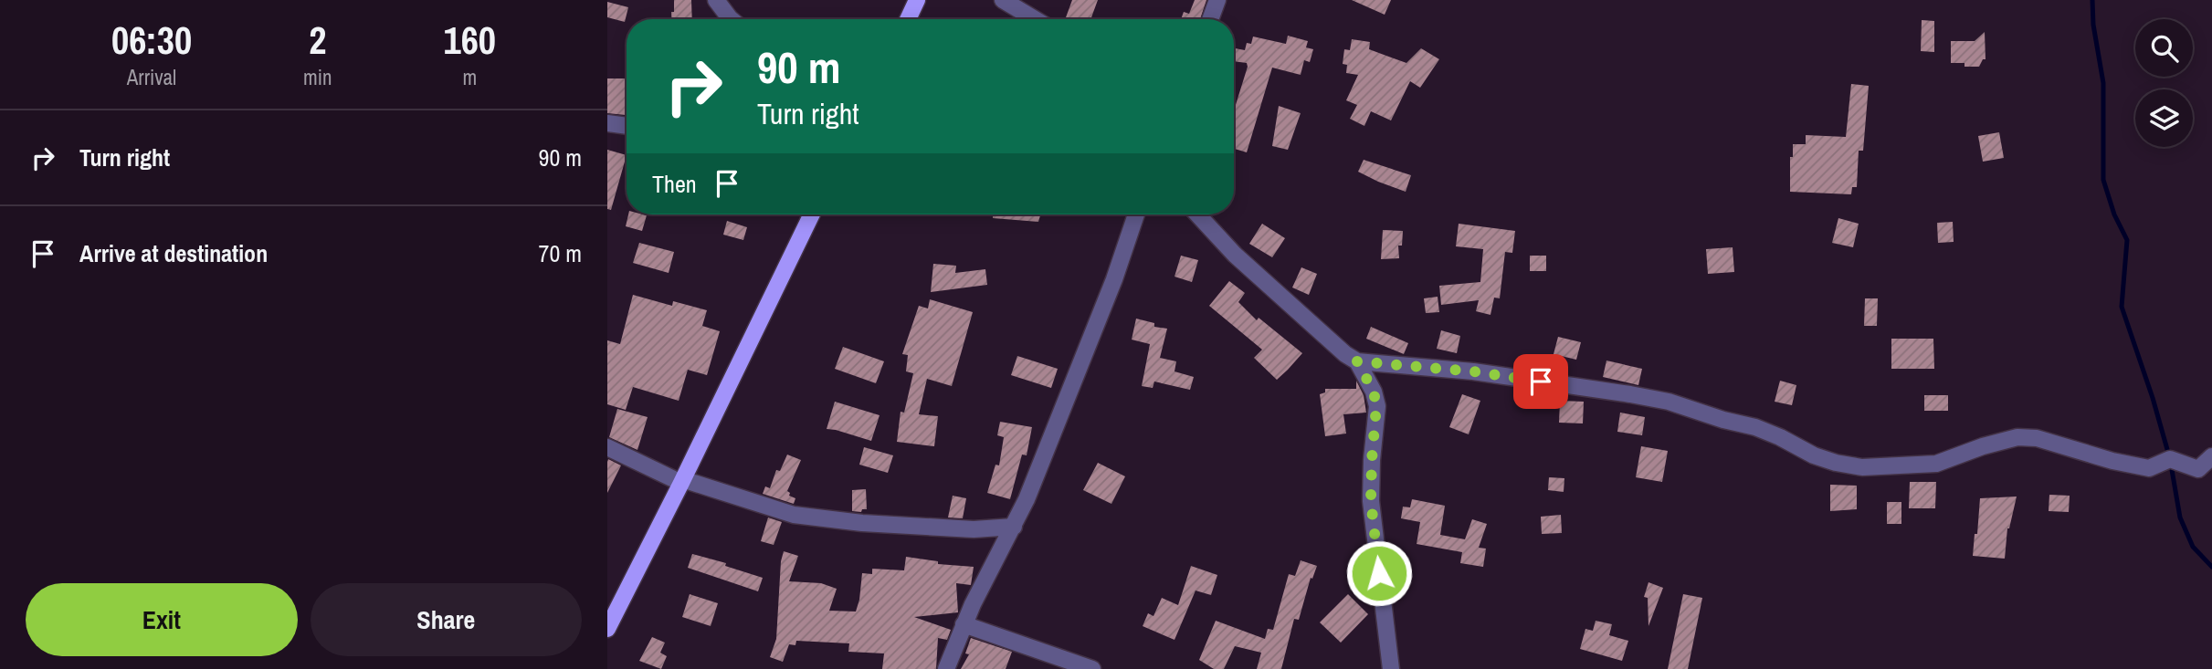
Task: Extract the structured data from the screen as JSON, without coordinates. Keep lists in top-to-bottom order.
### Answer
{
  "page": {
    "eta": [
      "06:30",
      "Arrival",
      "2",
      "min",
      "160",
      "m"
    ],
    "turn": ["90 m", "Turn right"],
    "list": [
      {
        "name": "Turn right",
        "value": "90 m"
      },
      {
        "name": "Arrive at destination",
        "value": "70 m"
      }
    ],
    "then": "Then",
    "buttons": ["Exit", "Share"]
  }
}
